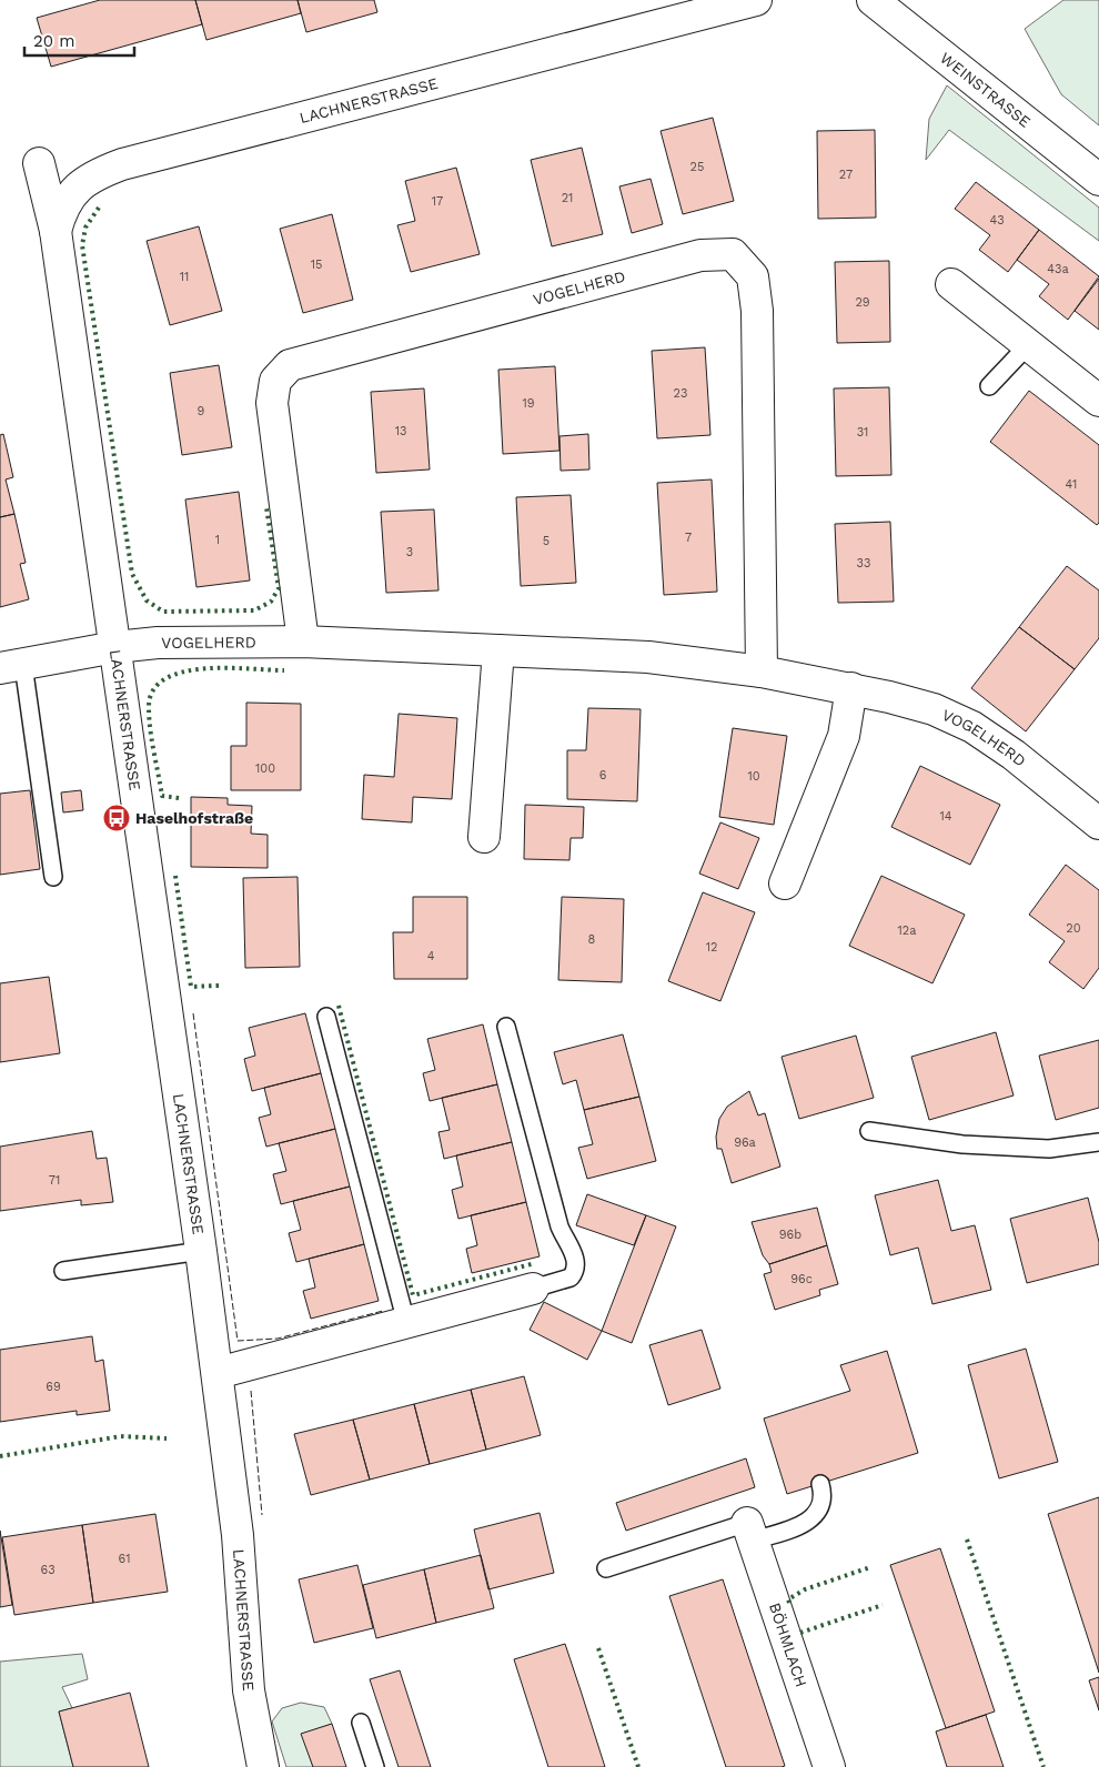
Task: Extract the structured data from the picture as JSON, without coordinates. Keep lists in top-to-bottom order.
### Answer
{
  "streets": {
    "street": [
      "WEINSTRASSE",
      "LACHNERSTRASSE",
      "VOGELHERD",
      "BÖHMLACH"
    ]
  },
  "crossings": [
    ["LACHNERSTRASSE", "VOGELHERD"]
  ],
  "places": {
    "bus stop": ["Haselhofstraße"]
  },
  "house_numbers": [
    "25",
    "27",
    "21",
    "17",
    "43",
    "15",
    "43a",
    "11",
    "29",
    "23",
    "19",
    "9",
    "13",
    "31",
    "41",
    "7",
    "1",
    "5",
    "3",
    "33",
    "100",
    "6",
    "10",
    "14",
    "20",
    "12a",
    "8",
    "12",
    "4",
    "96a",
    "71",
    "96b",
    "96c",
    "69",
    "61",
    "63"
  ],
  "scale_bar": "20 m"
}
